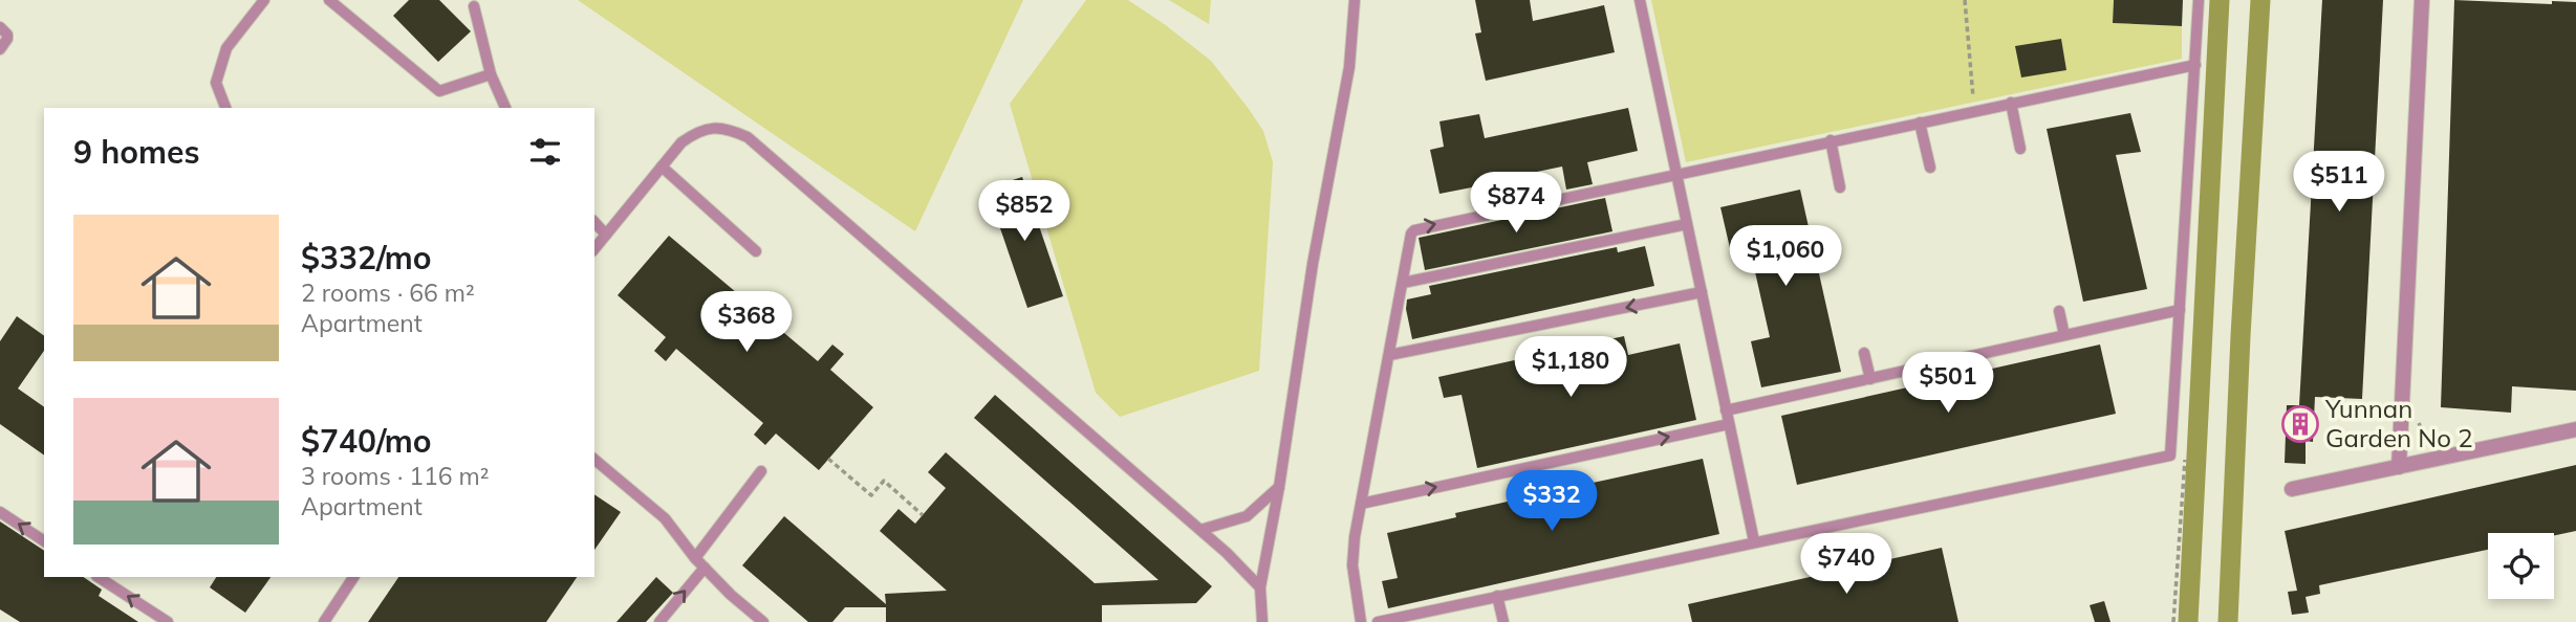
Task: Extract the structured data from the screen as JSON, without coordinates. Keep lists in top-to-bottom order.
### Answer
{
  "places": {
    "building": ["Yunnan Garden No 2"]
  },
  "page": {
    "heading": "9 homes",
    "price": [
      "$511",
      "$874",
      "$852",
      "$1,060",
      "$368",
      "$1,180",
      "$501",
      "$332",
      "$740"
    ],
    "list": [
      {
        "name": "$332/mo",
        "note": "2 rooms · 66 m² · Apartment"
      },
      {
        "name": "$740/mo",
        "note": "3 rooms · 116 m² · Apartment"
      }
    ]
  }
}
